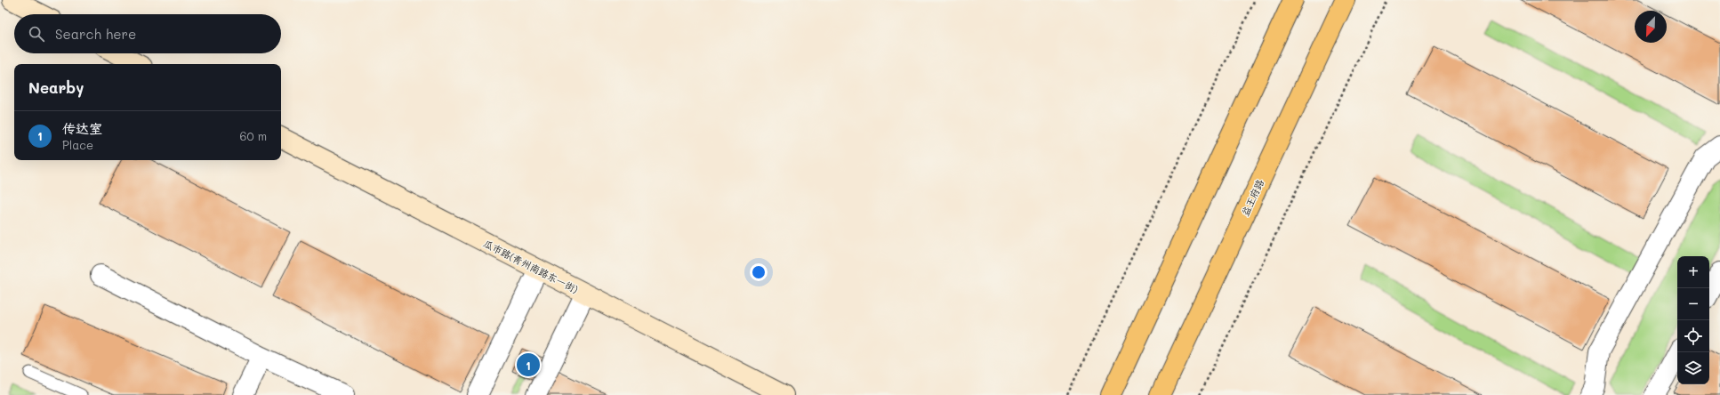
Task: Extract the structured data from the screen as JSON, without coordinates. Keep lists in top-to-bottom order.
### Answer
{
  "streets": {
    "main road": ["益王府路"],
    "street": ["瓜市路(青州南路东一街)"]
  },
  "north": "bottom left",
  "page": {
    "search": "Search here",
    "heading": "Nearby",
    "list": [
      {
        "mark": "1",
        "name": "传达室",
        "note": "Place",
        "value": "60 m"
      }
    ],
    "map_buttons": ["+", "−"],
    "pins": "1"
  }
}
